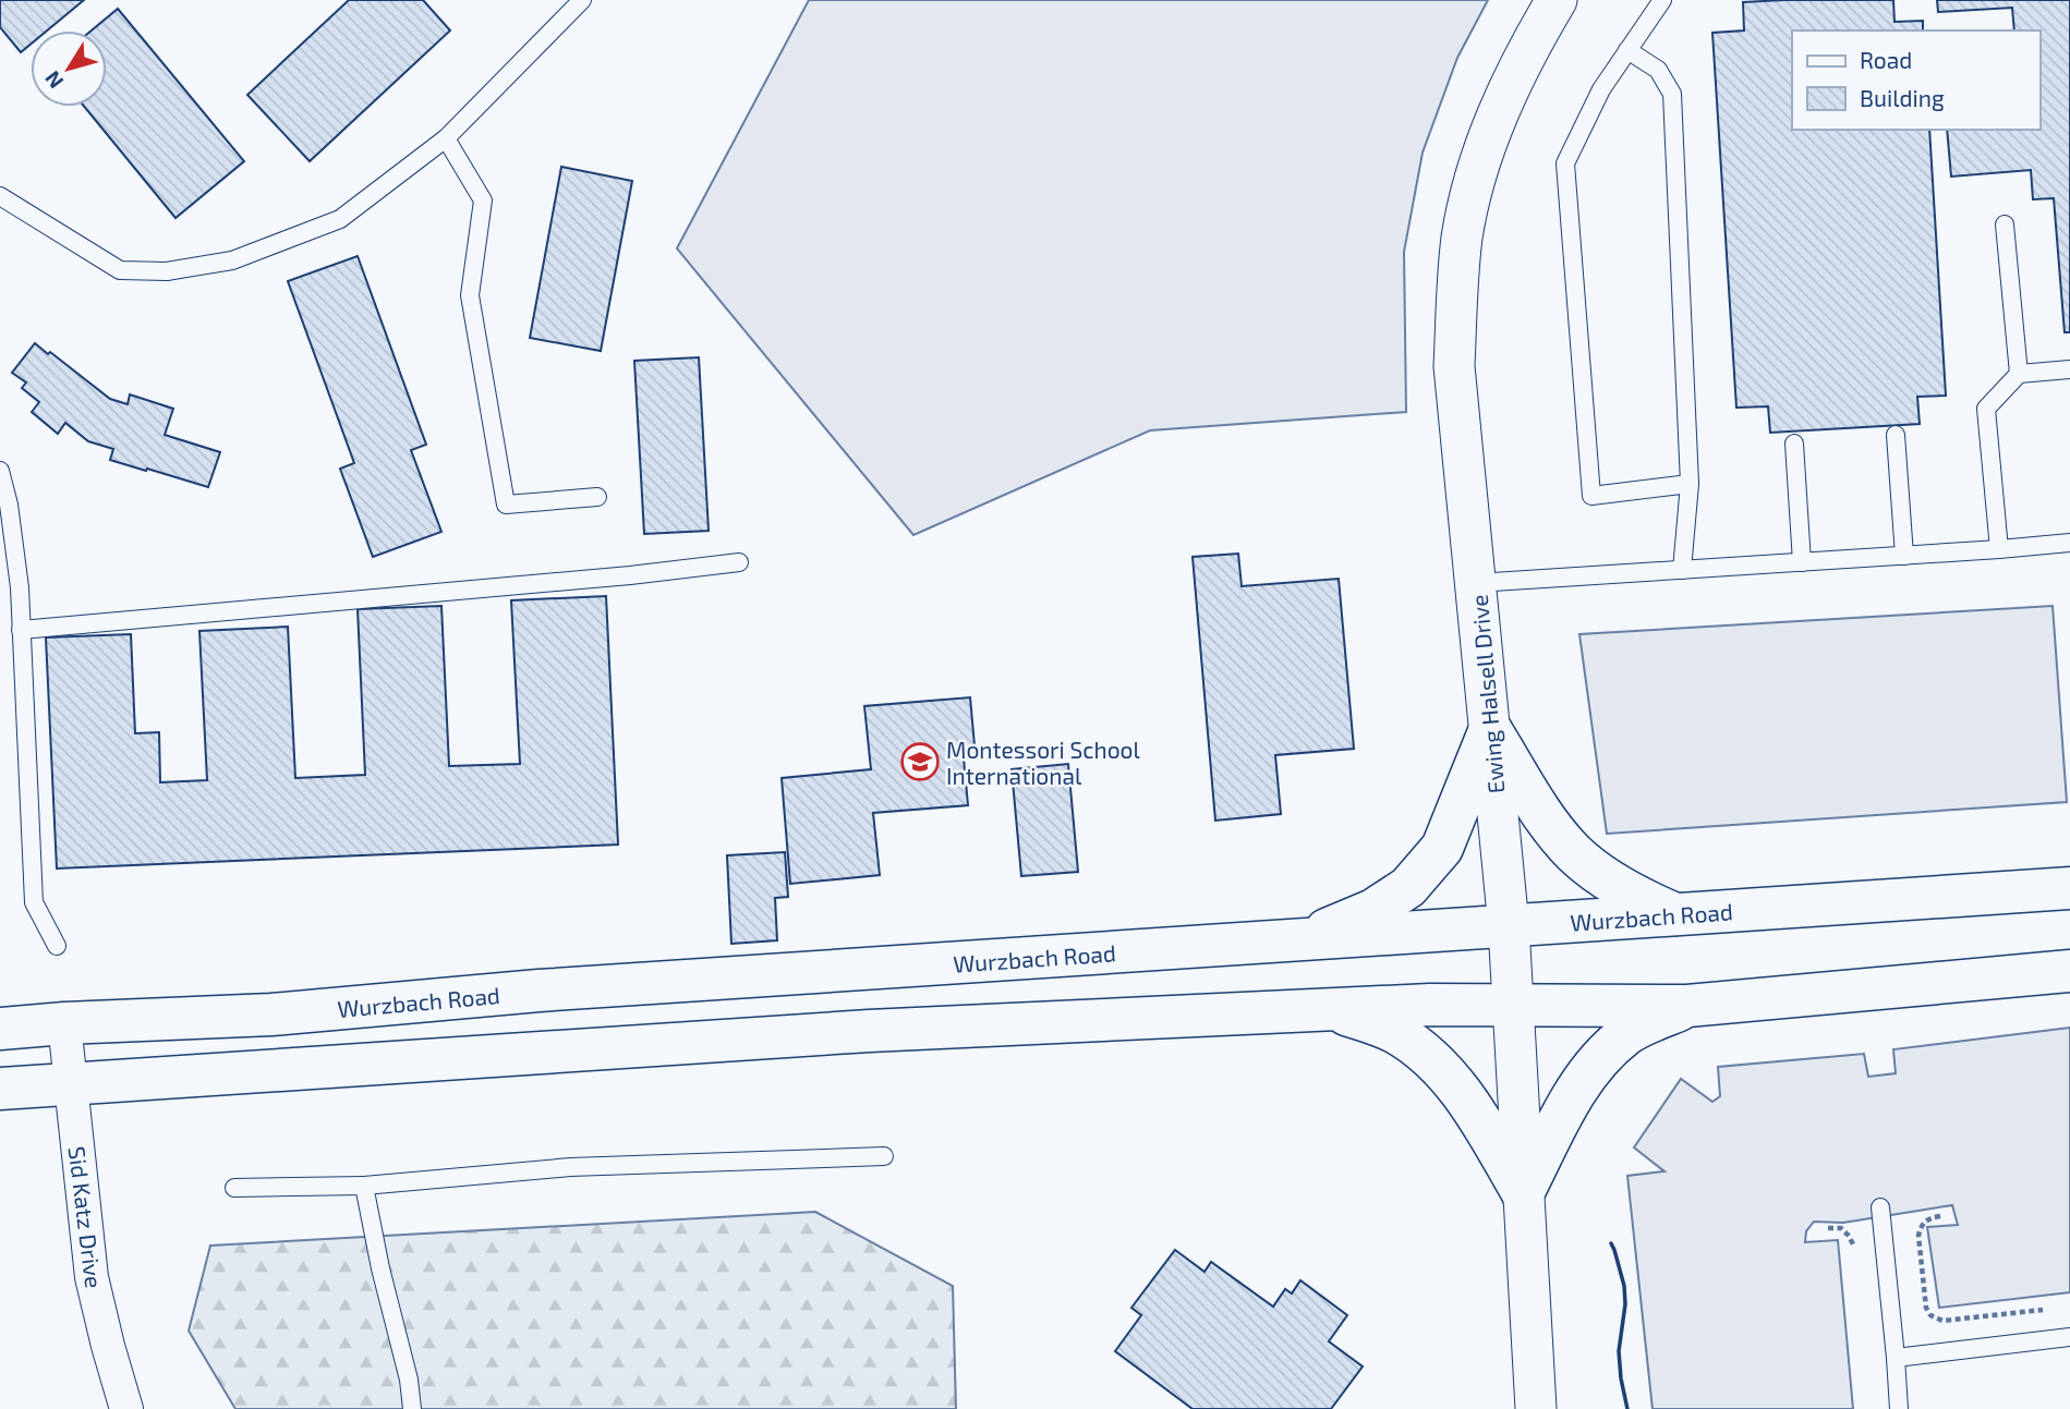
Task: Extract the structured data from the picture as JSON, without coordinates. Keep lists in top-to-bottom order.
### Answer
{
  "streets": {
    "main road": ["Wurzbach Road"],
    "street": ["Ewing Halsell Drive", "Sid Katz Drive"]
  },
  "crossings": [
    ["Ewing Halsell Drive", "Wurzbach Road"],
    ["Wurzbach Road", "Sid Katz Drive"]
  ],
  "places": {
    "school or university": ["Montessori School International"]
  },
  "legend": ["Road", "Building"],
  "north": "bottom left"
}
